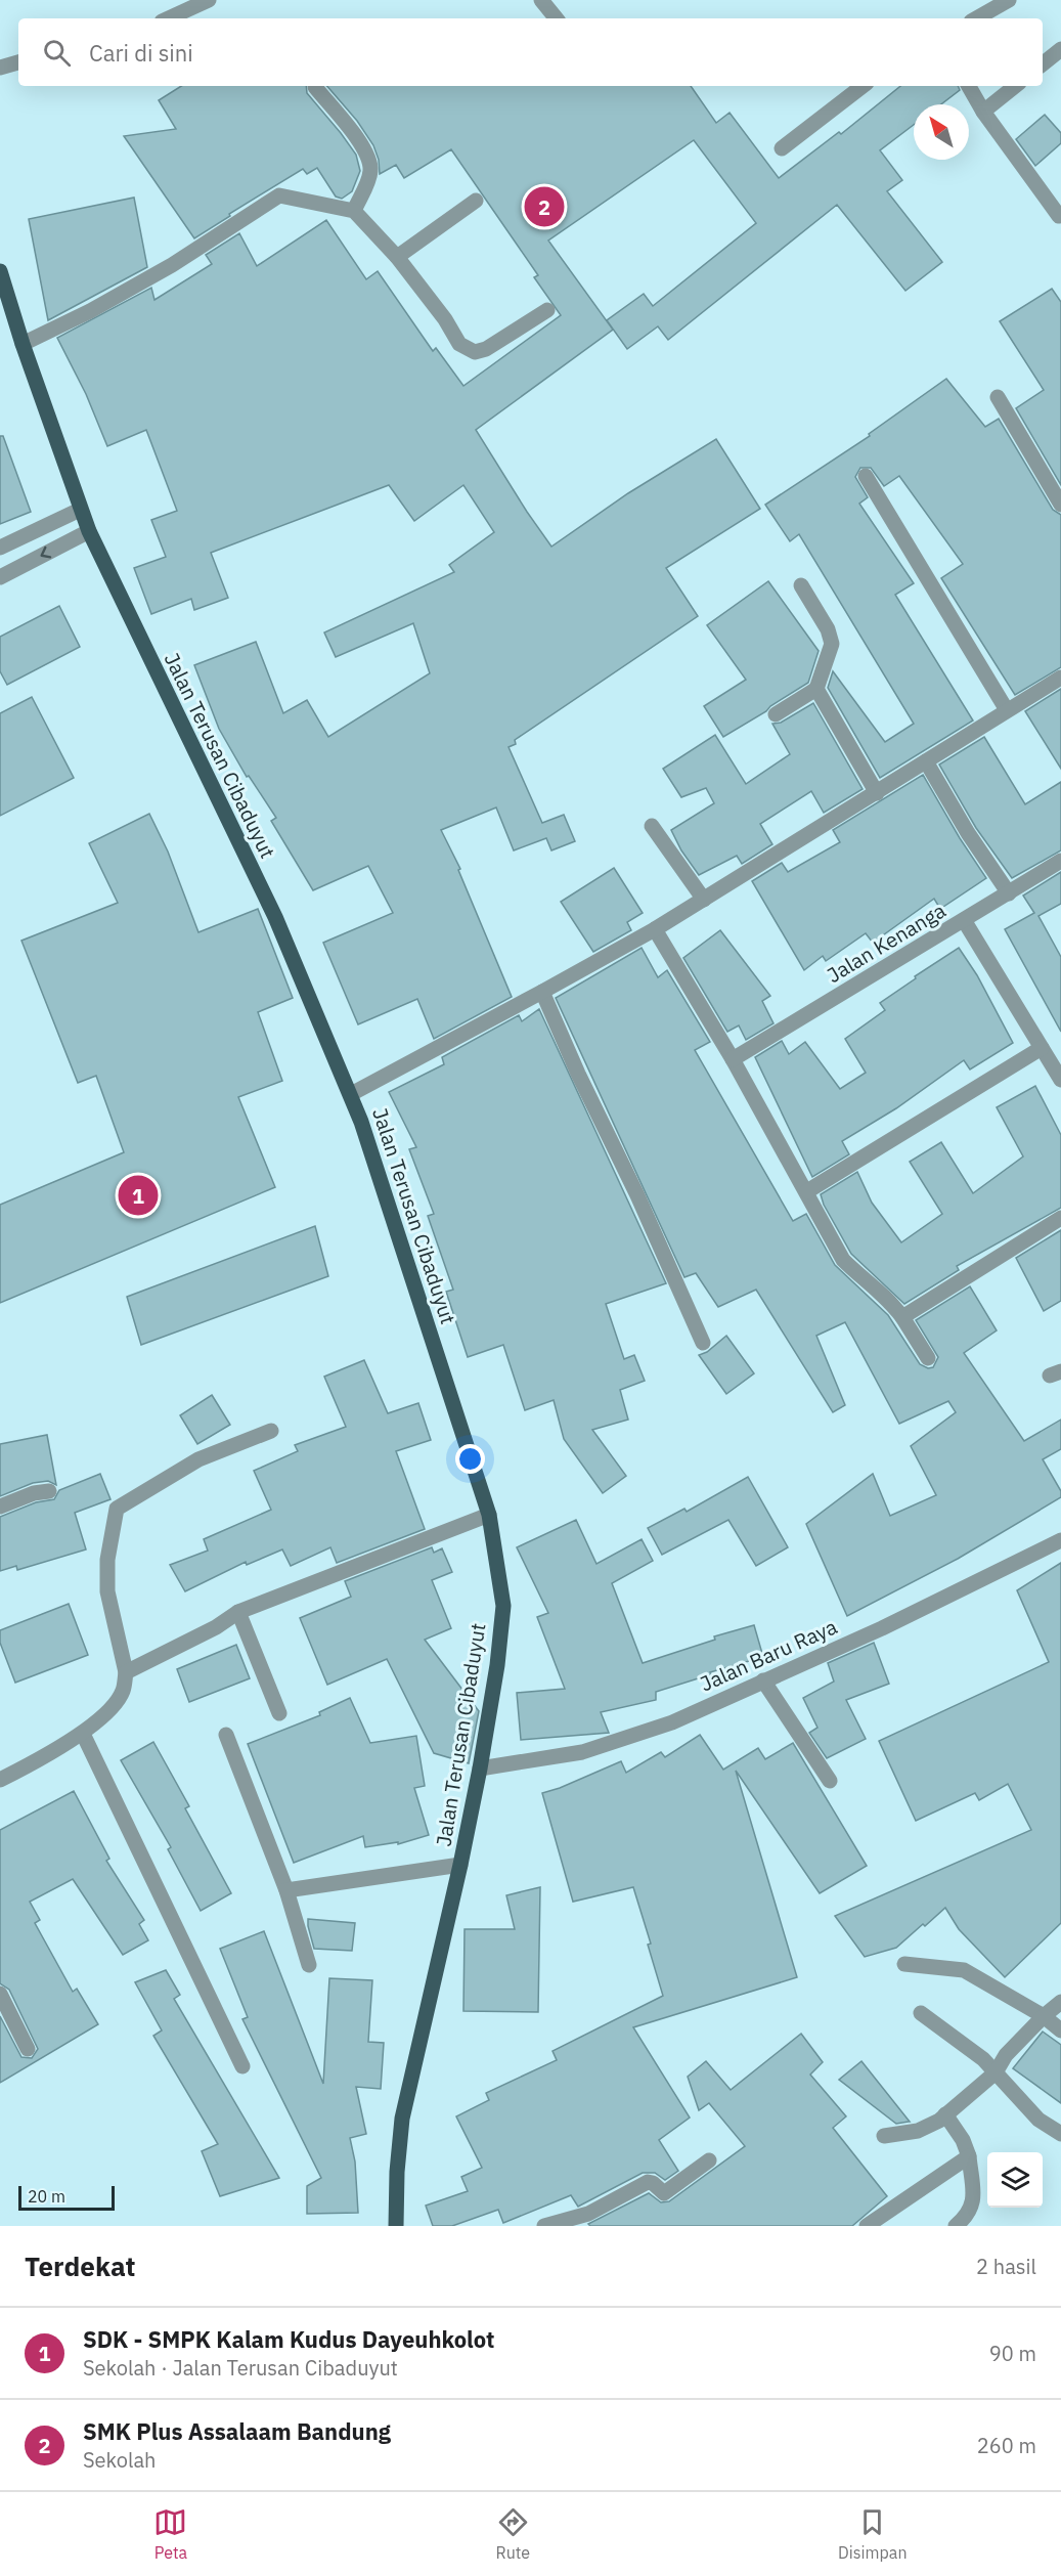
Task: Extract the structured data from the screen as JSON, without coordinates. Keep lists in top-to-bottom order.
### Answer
{
  "streets": {
    "main road": ["Jalan Terusan Cibaduyut"],
    "street": ["Jalan Kenanga", "Jalan Baru Raya"]
  },
  "crossings": [
    ["Jalan Terusan Cibaduyut", "Jalan Baru Raya"]
  ],
  "scale_bar": "20 m",
  "north": "top left",
  "page": {
    "search": "Cari di sini",
    "pins": ["2", "1"],
    "scale": "20 m",
    "heading": ["Terdekat", "2 hasil"],
    "list": [
      {
        "mark": "1",
        "name": "SDK - SMPK Kalam Kudus Dayeuhkolot",
        "note": "Sekolah · Jalan Terusan Cibaduyut",
        "value": "90 m"
      },
      {
        "mark": "2",
        "name": "SMK Plus Assalaam Bandung",
        "note": "Sekolah",
        "value": "260 m"
      }
    ],
    "nav": ["Peta", "Rute", "Disimpan"]
  }
}
